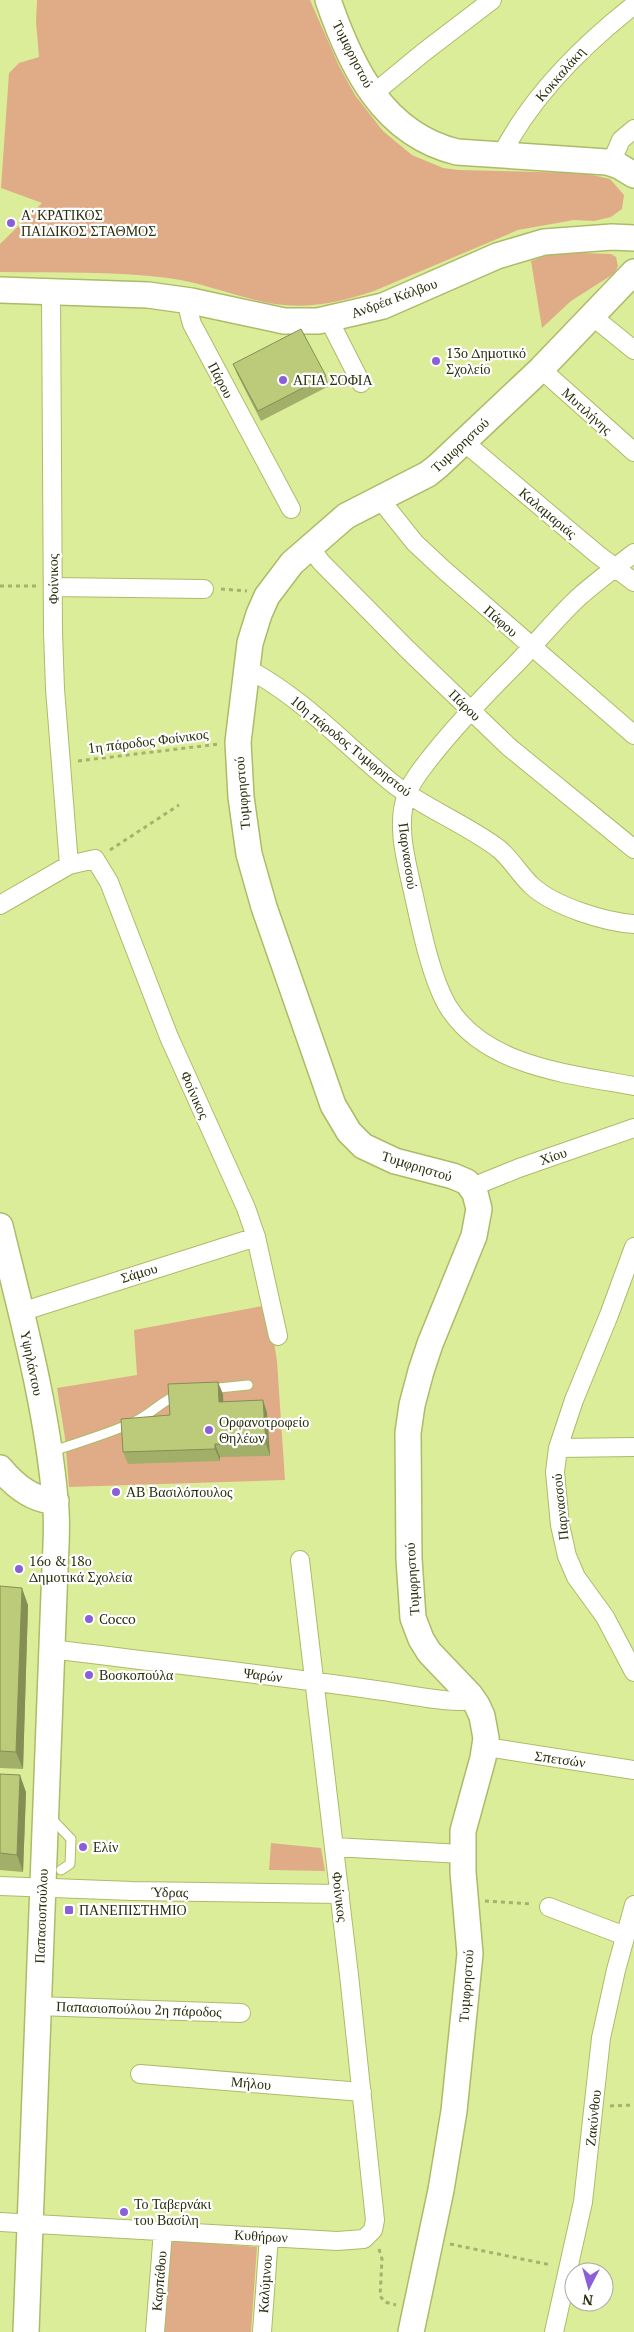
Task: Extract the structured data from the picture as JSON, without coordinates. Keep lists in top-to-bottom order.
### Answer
{
  "streets": {
    "street": [
      "Τυμφρηστού",
      "Κοκκαλάκη",
      "Ανδρέα Κάλβου",
      "Πάρου",
      "Μυτιλήνης",
      "Καλαμαριάς",
      "Φοίνικος",
      "Πάφου",
      "10η πάροδος Τυμφρηστού",
      "Παρνασσού",
      "Χίου",
      "Σάμου",
      "Υψηλάντου",
      "Ψαρών",
      "Σπετσών",
      "Ύδρας",
      "Παπασιοπούλου",
      "Παπασιοπούλου 2η πάροδος",
      "Μήλου",
      "Ζακύνθου",
      "Κυθήρων",
      "Καρπάθου",
      "Καλύμνου"
    ],
    "path": ["1η πάροδος Φοίνικος"]
  },
  "crossings": [
    ["Τυμφρηστού", "Κοκκαλάκη"],
    ["Τυμφρηστού", "Πάρου"],
    ["Τυμφρηστού", "Μυτιλήνης"],
    ["Τυμφρηστού", "Καλαμαριάς"],
    ["Τυμφρηστού", "Πάφου"],
    ["Τυμφρηστού", "1η πάροδος Φοίνικος"],
    ["Τυμφρηστού", "10η πάροδος Τυμφρηστού"],
    ["Τυμφρηστού", "Χίου"],
    ["Τυμφρηστού", "Ψαρών"],
    ["Τυμφρηστού", "Σπετσών"],
    ["Ανδρέα Κάλβου", "Πάρου"],
    ["Ανδρέα Κάλβου", "Φοίνικος"],
    ["Πάρου", "Παρνασσού"],
    ["Καλαμαριάς", "Παρνασσού"],
    ["Φοίνικος", "1η πάροδος Φοίνικος"],
    ["Φοίνικος", "Σάμου"],
    ["Φοίνικος", "Ψαρών"],
    ["Φοίνικος", "Ύδρας"],
    ["Φοίνικος", "Μήλου"],
    ["Φοίνικος", "Κυθήρων"],
    ["Πάφου", "Παρνασσού"],
    ["10η πάροδος Τυμφρηστού", "Παρνασσού"],
    ["Σάμου", "Υψηλάντου"],
    ["Υψηλάντου", "Παπασιοπούλου"],
    ["Ψαρών", "Παπασιοπούλου"],
    ["Ύδρας", "Παπασιοπούλου"],
    ["Παπασιοπούλου", "Παπασιοπούλου 2η πάροδος"],
    ["Παπασιοπούλου", "Κυθήρων"],
    ["Κυθήρων", "Καρπάθου"],
    ["Κυθήρων", "Καλύμνου"]
  ],
  "places": {
    "other": [
      "Α' ΚΡΑΤΙΚΟΣ ΠΑΙΔΙΚΟΣ ΣΤΑΘΜΟΣ",
      "13ο Δημοτικό Σχολείο",
      "ΑΓΙΑ ΣΟΦΙΑ",
      "Ορφανοτροφείο Θηλέων",
      "ΑΒ Βασιλόπουλος",
      "16ο & 18ο Δημοτικά Σχολεία",
      "Cocco",
      "Βοσκοπούλα",
      "Ελίν",
      "Το Ταβερνάκι του Βασίλη"
    ],
    "transit": ["ΠΑΝΕΠΙΣΤΗΜΙΟ"]
  },
  "north": "bottom"
}
